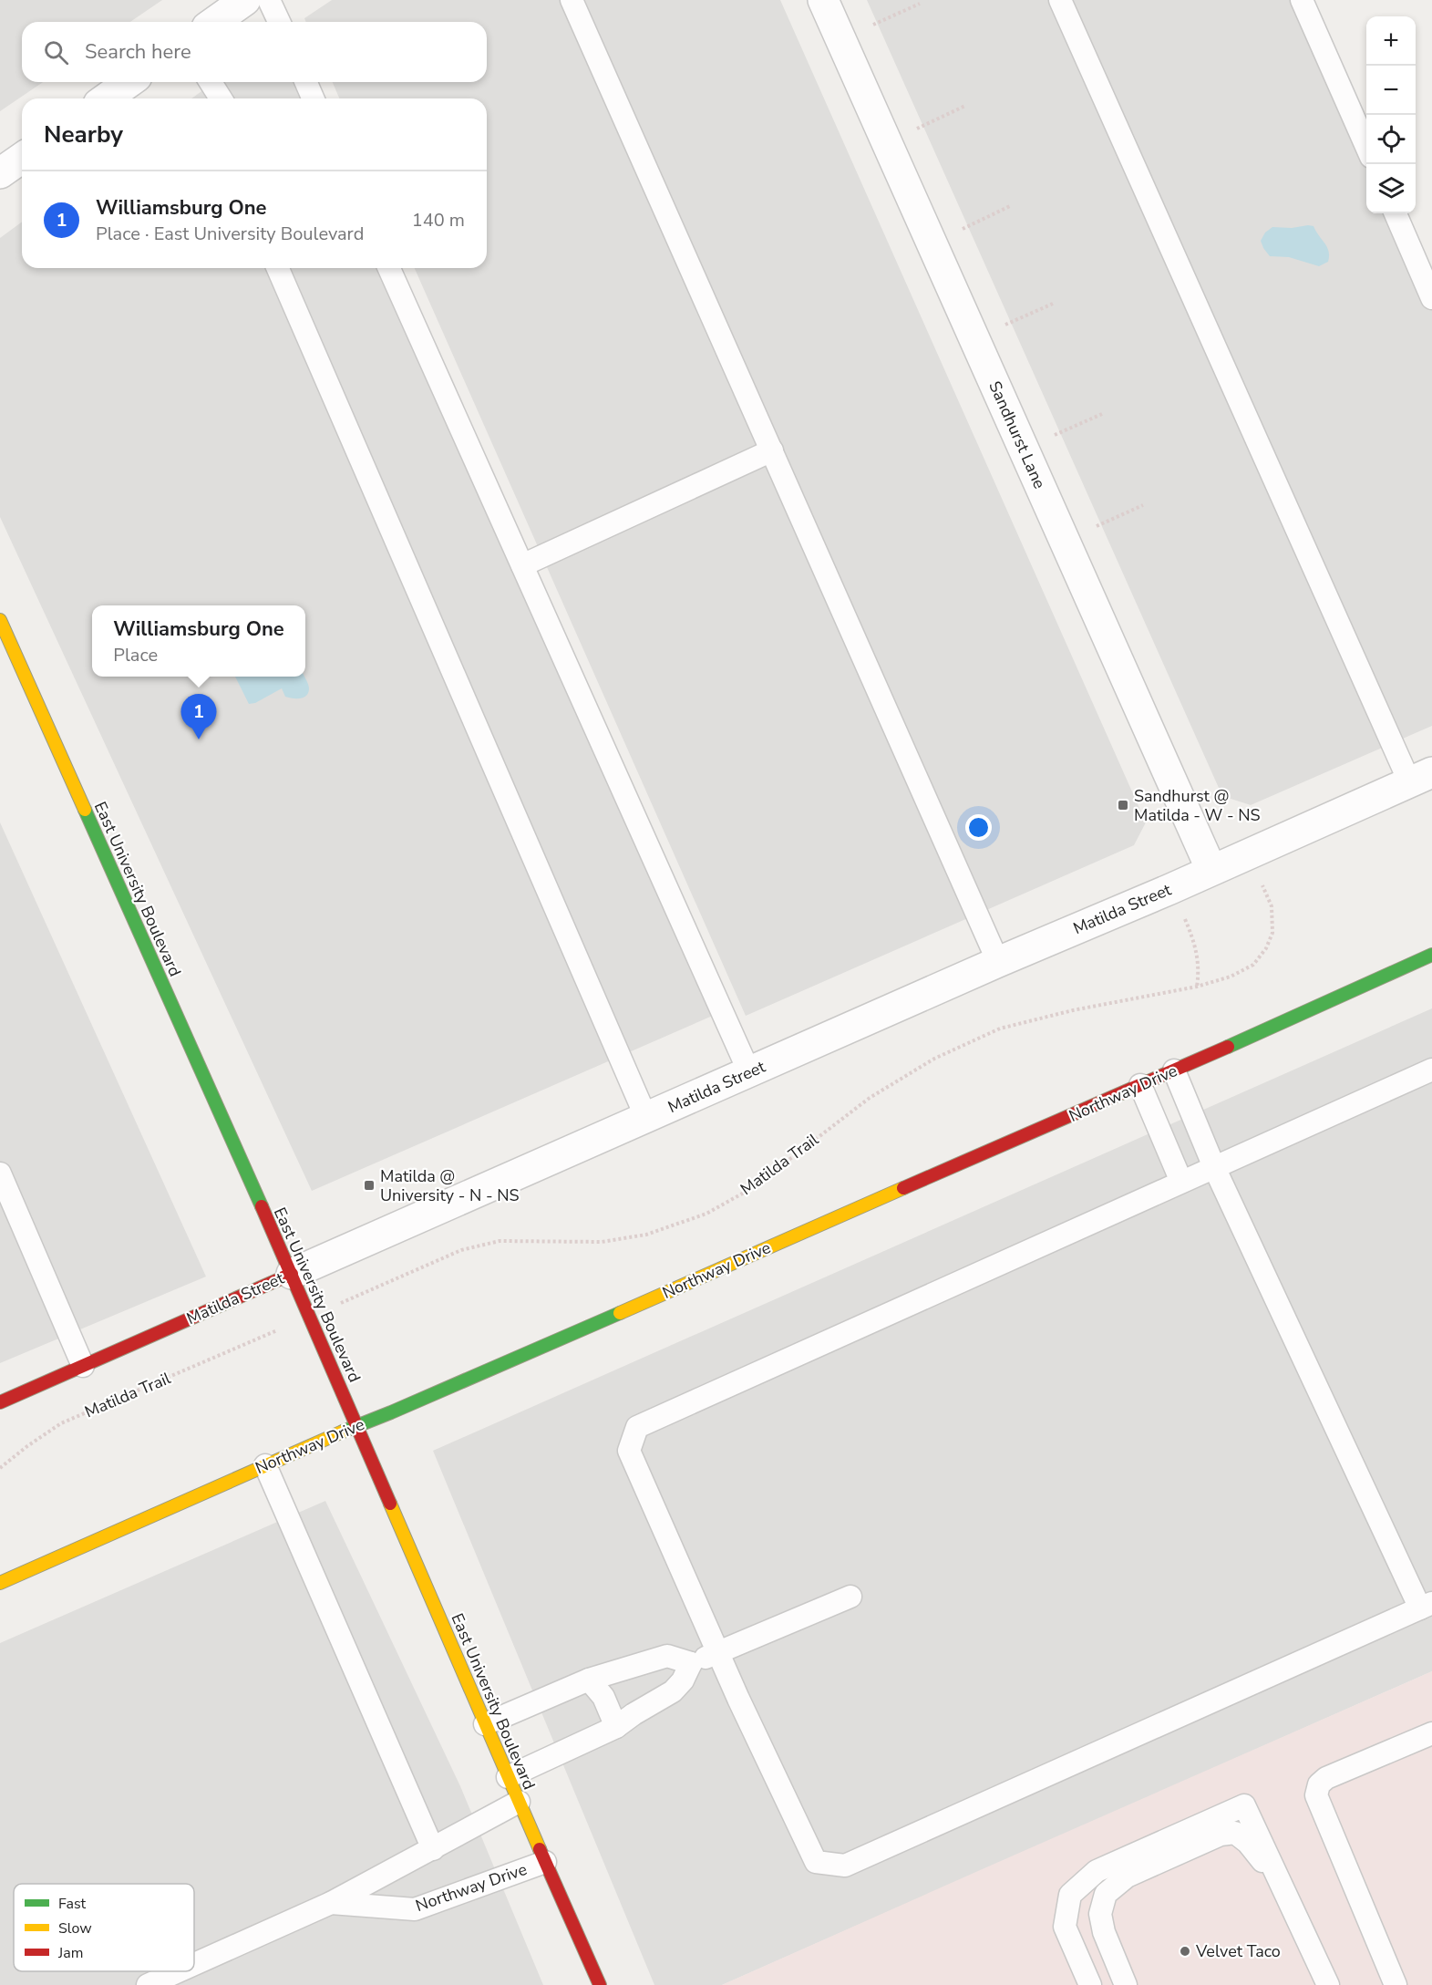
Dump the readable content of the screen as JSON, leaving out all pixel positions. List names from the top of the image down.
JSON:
{
  "streets": {
    "street": [
      "Sandhurst Lane",
      "East University Boulevard",
      "Matilda Street",
      "Northway Drive"
    ],
    "path": ["Matilda Trail"]
  },
  "crossings": [
    ["Sandhurst Lane", "Matilda Street"],
    ["East University Boulevard", "Matilda Street"],
    ["East University Boulevard", "Northway Drive"]
  ],
  "places": {
    "transit": ["Sandhurst @ Matilda - W - NS", "Matilda @ University - N - NS"],
    "other": ["Velvet Taco"]
  },
  "legend": ["Fast", "Slow", "Jam"],
  "page": {
    "map_buttons": ["+", "−"],
    "search": "Search here",
    "heading": "Nearby",
    "list": [
      {
        "mark": "1",
        "name": "Williamsburg One",
        "note": "Place · East University Boulevard",
        "value": "140 m"
      }
    ],
    "popup": ["Williamsburg One", "Place"],
    "pins": "1"
  }
}
